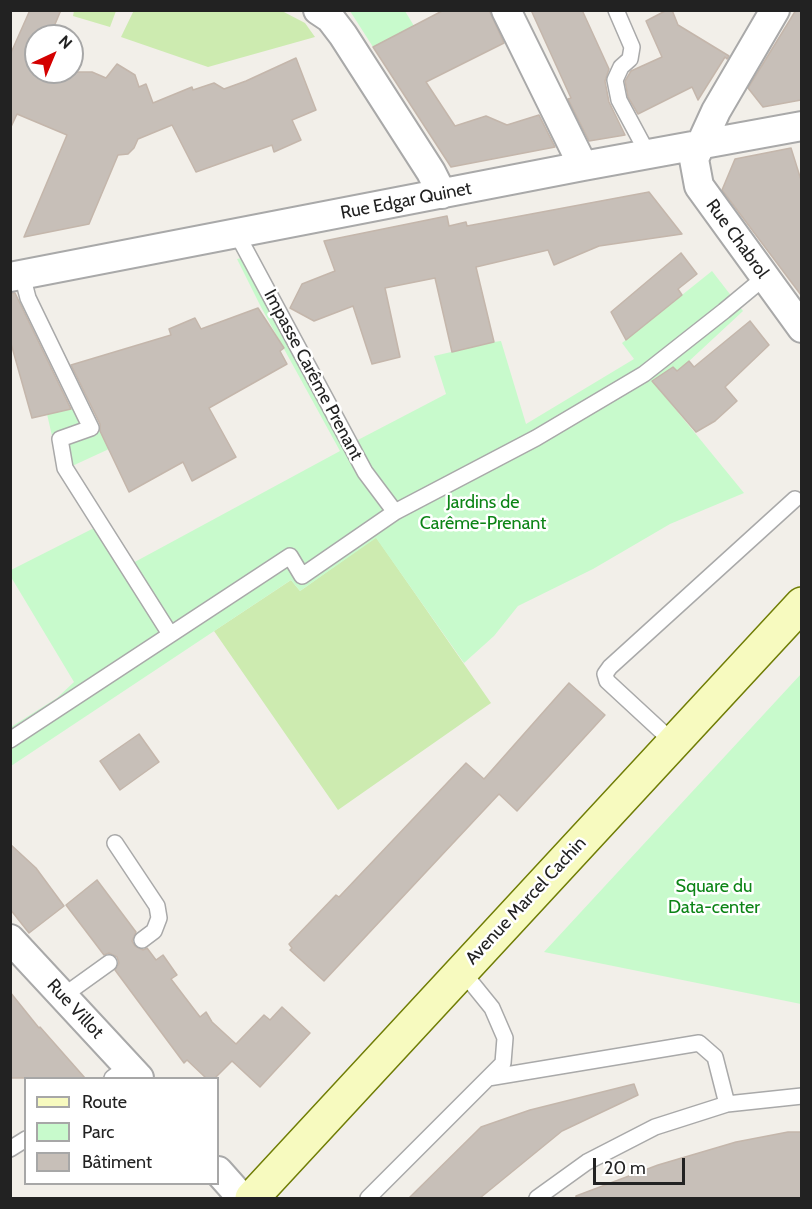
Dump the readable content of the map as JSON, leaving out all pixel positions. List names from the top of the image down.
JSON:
{
  "streets": {
    "street": [
      "Rue Edgar Quinet",
      "Rue Chabrol",
      "Avenue Marcel Cachin",
      "Rue Villot"
    ],
    "lane": ["Impasse Carême Prenant"]
  },
  "crossings": [
    ["Rue Edgar Quinet", "Rue Chabrol"],
    ["Rue Edgar Quinet", "Impasse Carême Prenant"]
  ],
  "parks": ["Jardins de Carême-Prenant", "Square du Data-center"],
  "legend": ["Route", "Parc", "Bâtiment"],
  "scale_bar": "20 m",
  "north": "top right"
}
